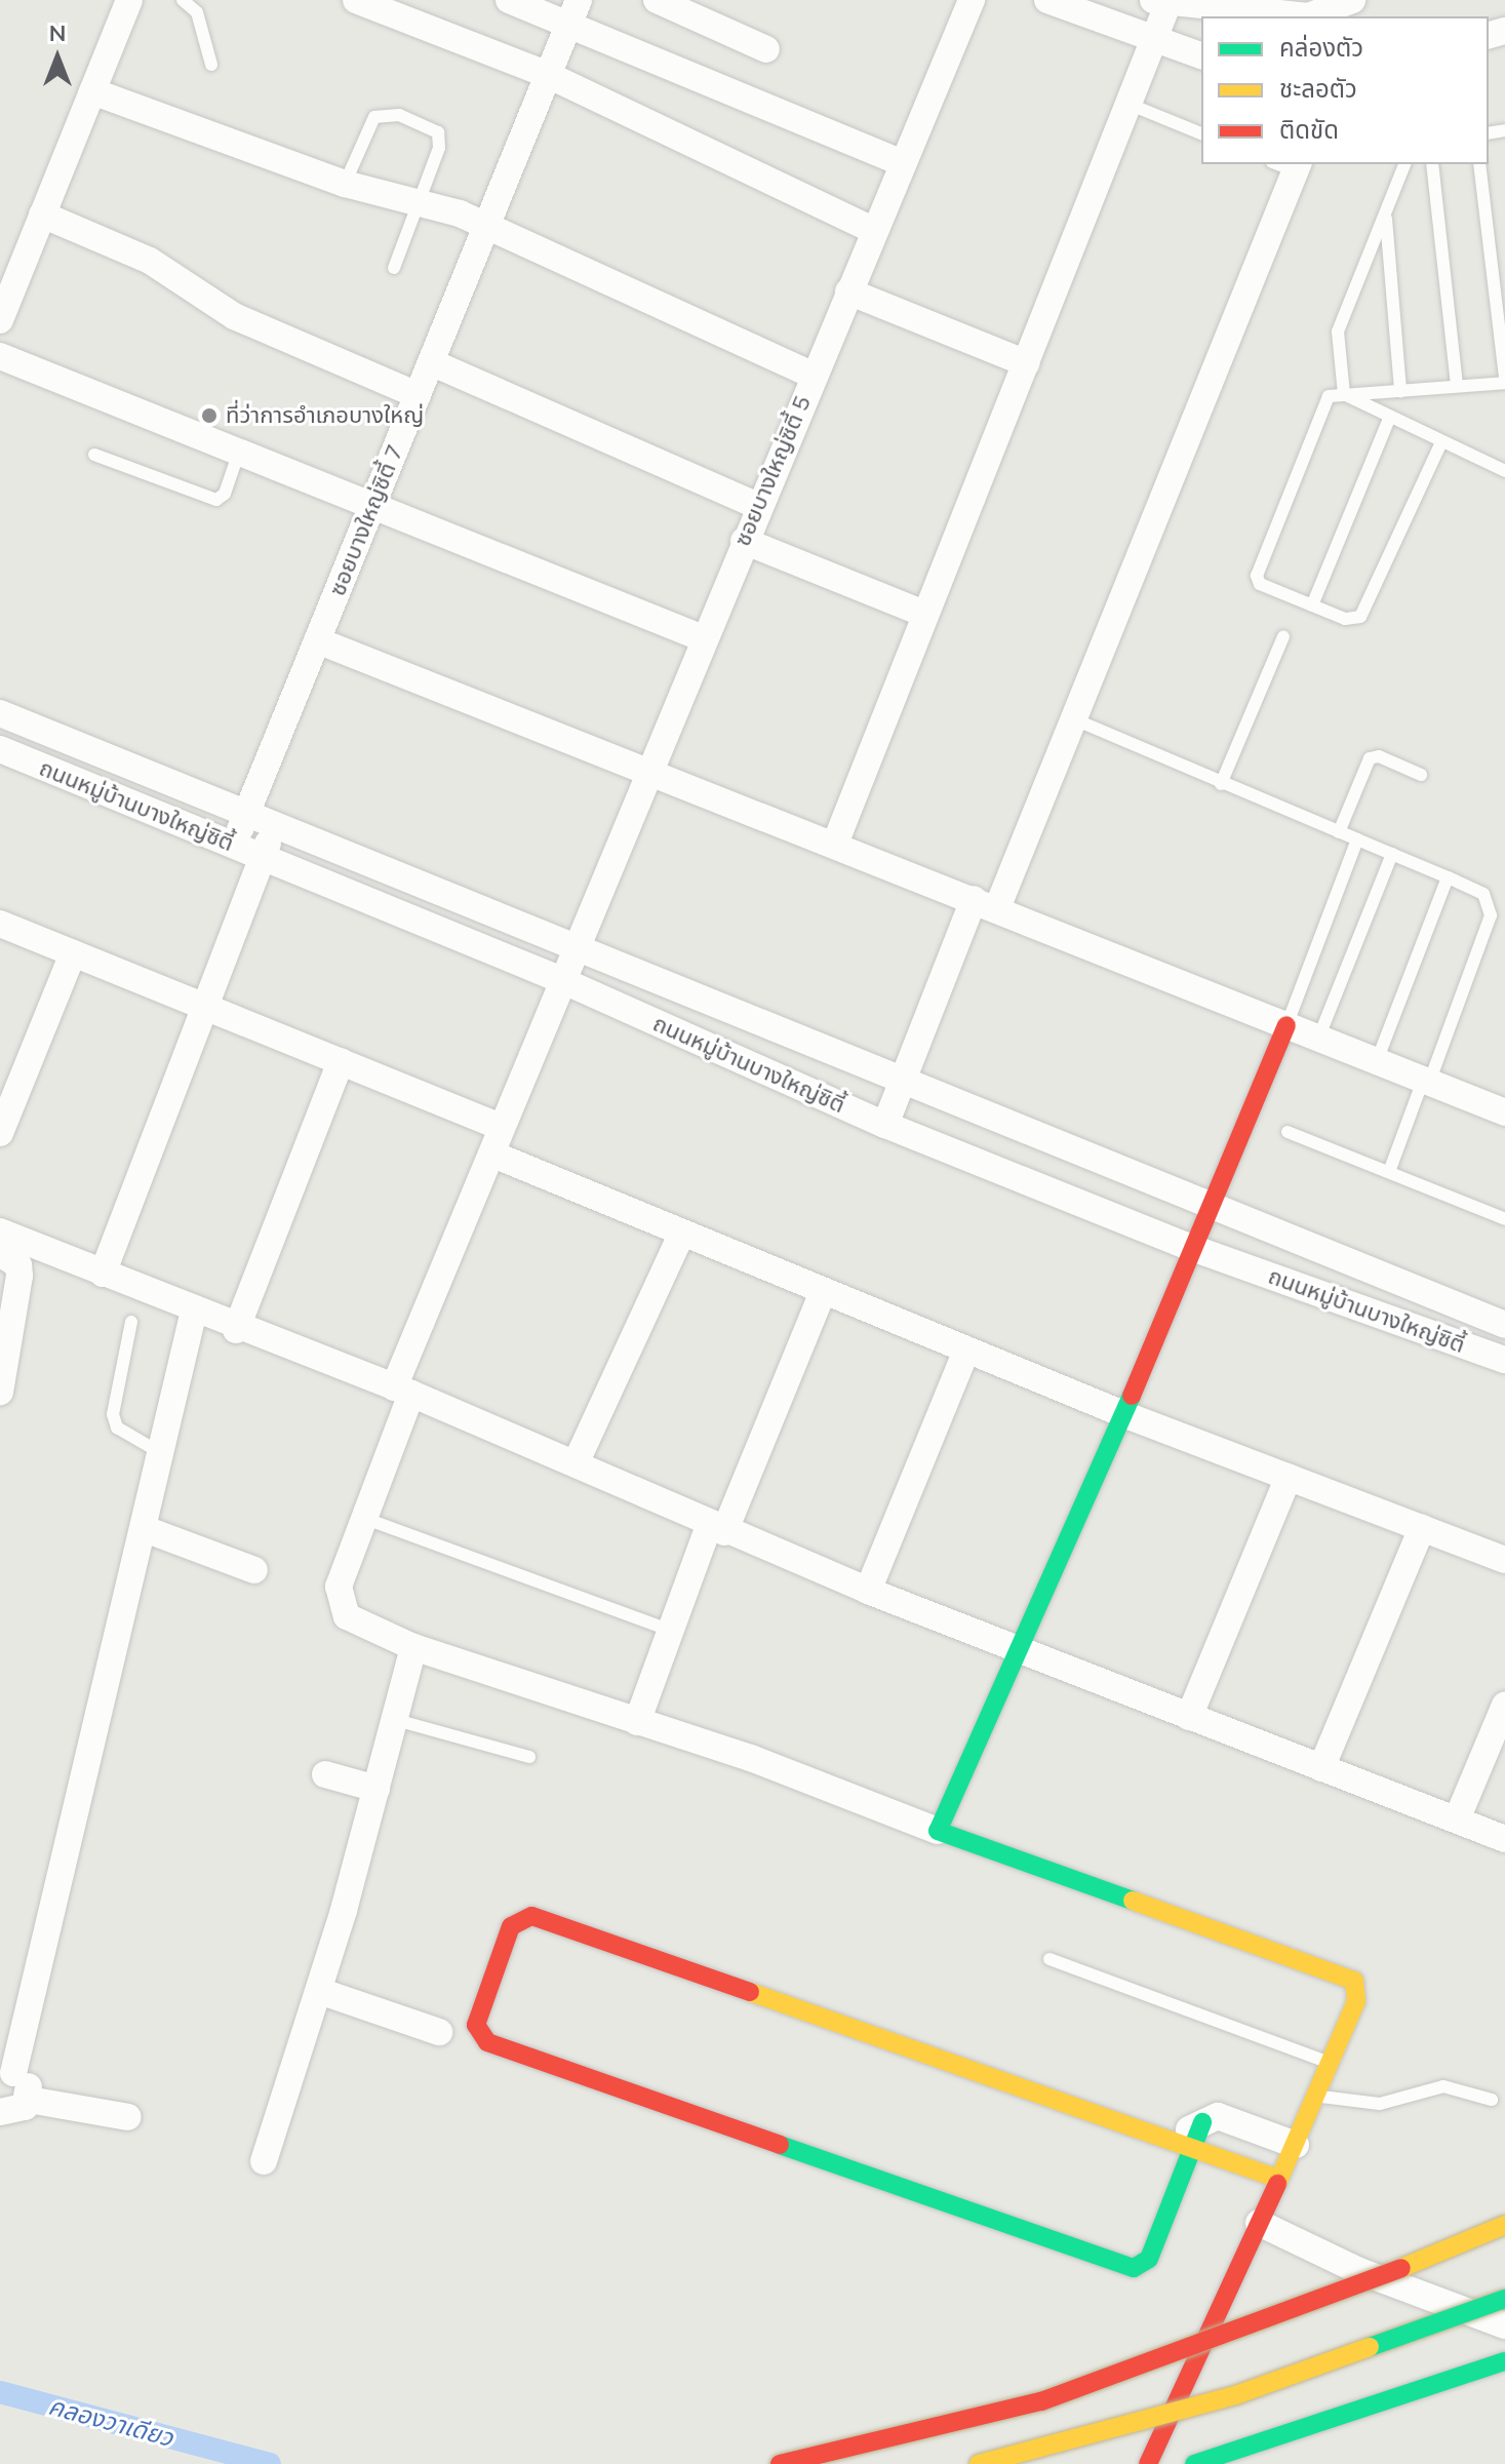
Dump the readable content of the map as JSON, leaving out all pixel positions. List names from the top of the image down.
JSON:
{
  "streets": {
    "street": ["ซอยบางใหญ่ซิตี้ 5", "ซอยบางใหญ่ซิตี้ 7", "ถนนหมู่บ้านบางใหญ่ซิตี้"]
  },
  "crossings": [
    ["ซอยบางใหญ่ซิตี้ 5", "ถนนหมู่บ้านบางใหญ่ซิตี้"],
    ["ซอยบางใหญ่ซิตี้ 7", "ถนนหมู่บ้านบางใหญ่ซิตี้"]
  ],
  "water": ["คลองวาเดียว"],
  "places": ["ที่ว่าการอำเภอบางใหญ่"],
  "legend": ["คล่องตัว", "ชะลอตัว", "ติดขัด"],
  "north": "top"
}
